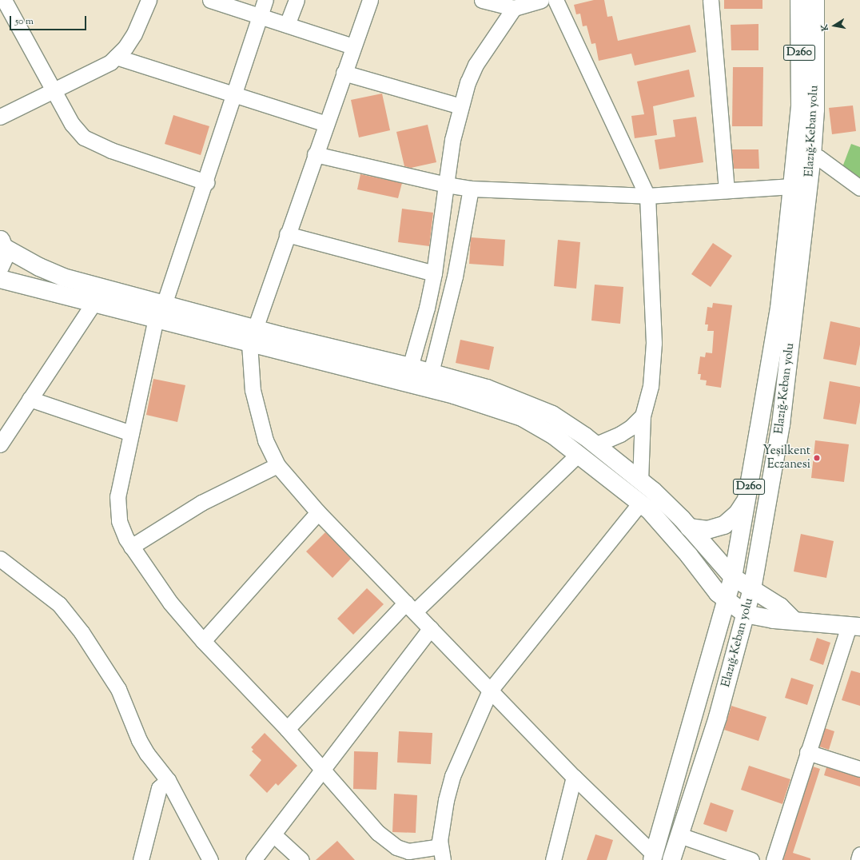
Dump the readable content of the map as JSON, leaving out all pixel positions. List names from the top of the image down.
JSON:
{
  "streets": {
    "main road": ["D260", "Elazığ-Keban yolu"]
  },
  "places": ["Yeşilkent Eczanesi"],
  "scale_bar": "50 m",
  "north": "left"
}
